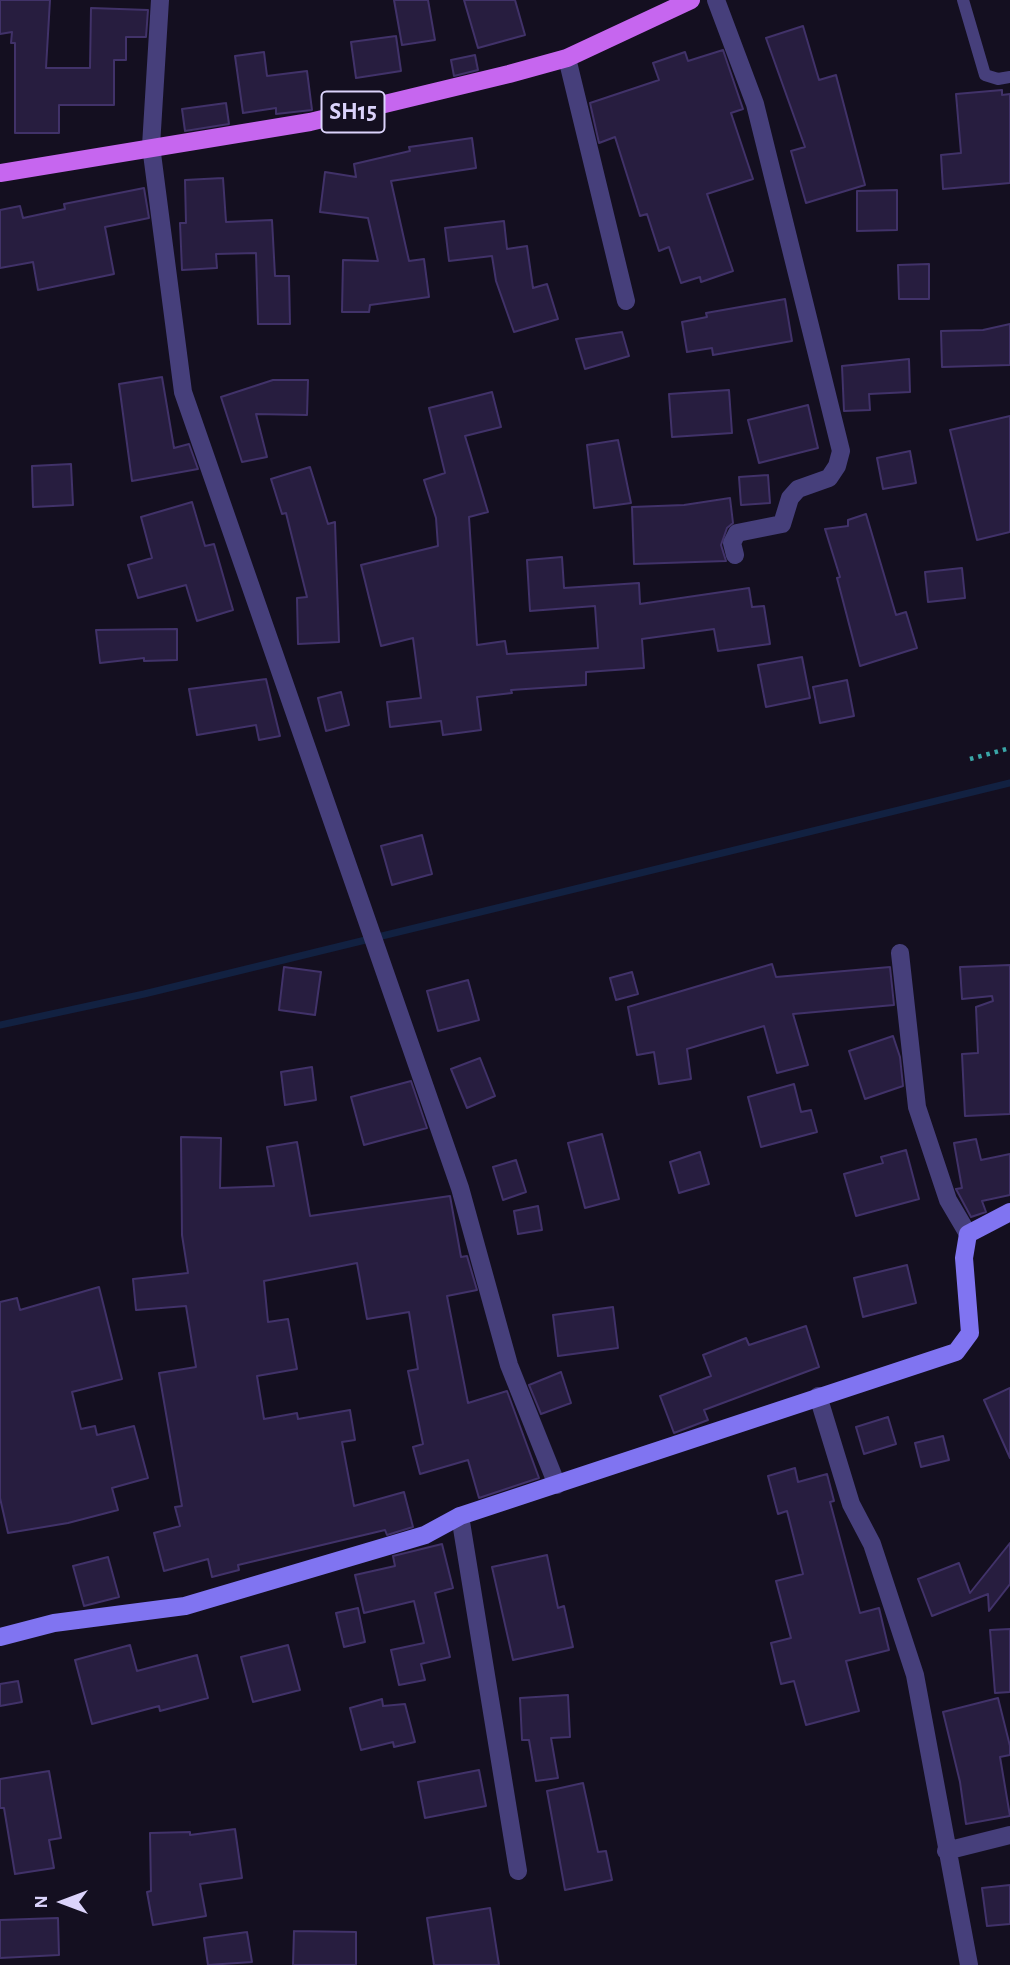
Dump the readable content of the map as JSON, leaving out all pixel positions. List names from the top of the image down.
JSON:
{
  "streets": {
    "main road": ["SH15"]
  },
  "north": "left"
}
